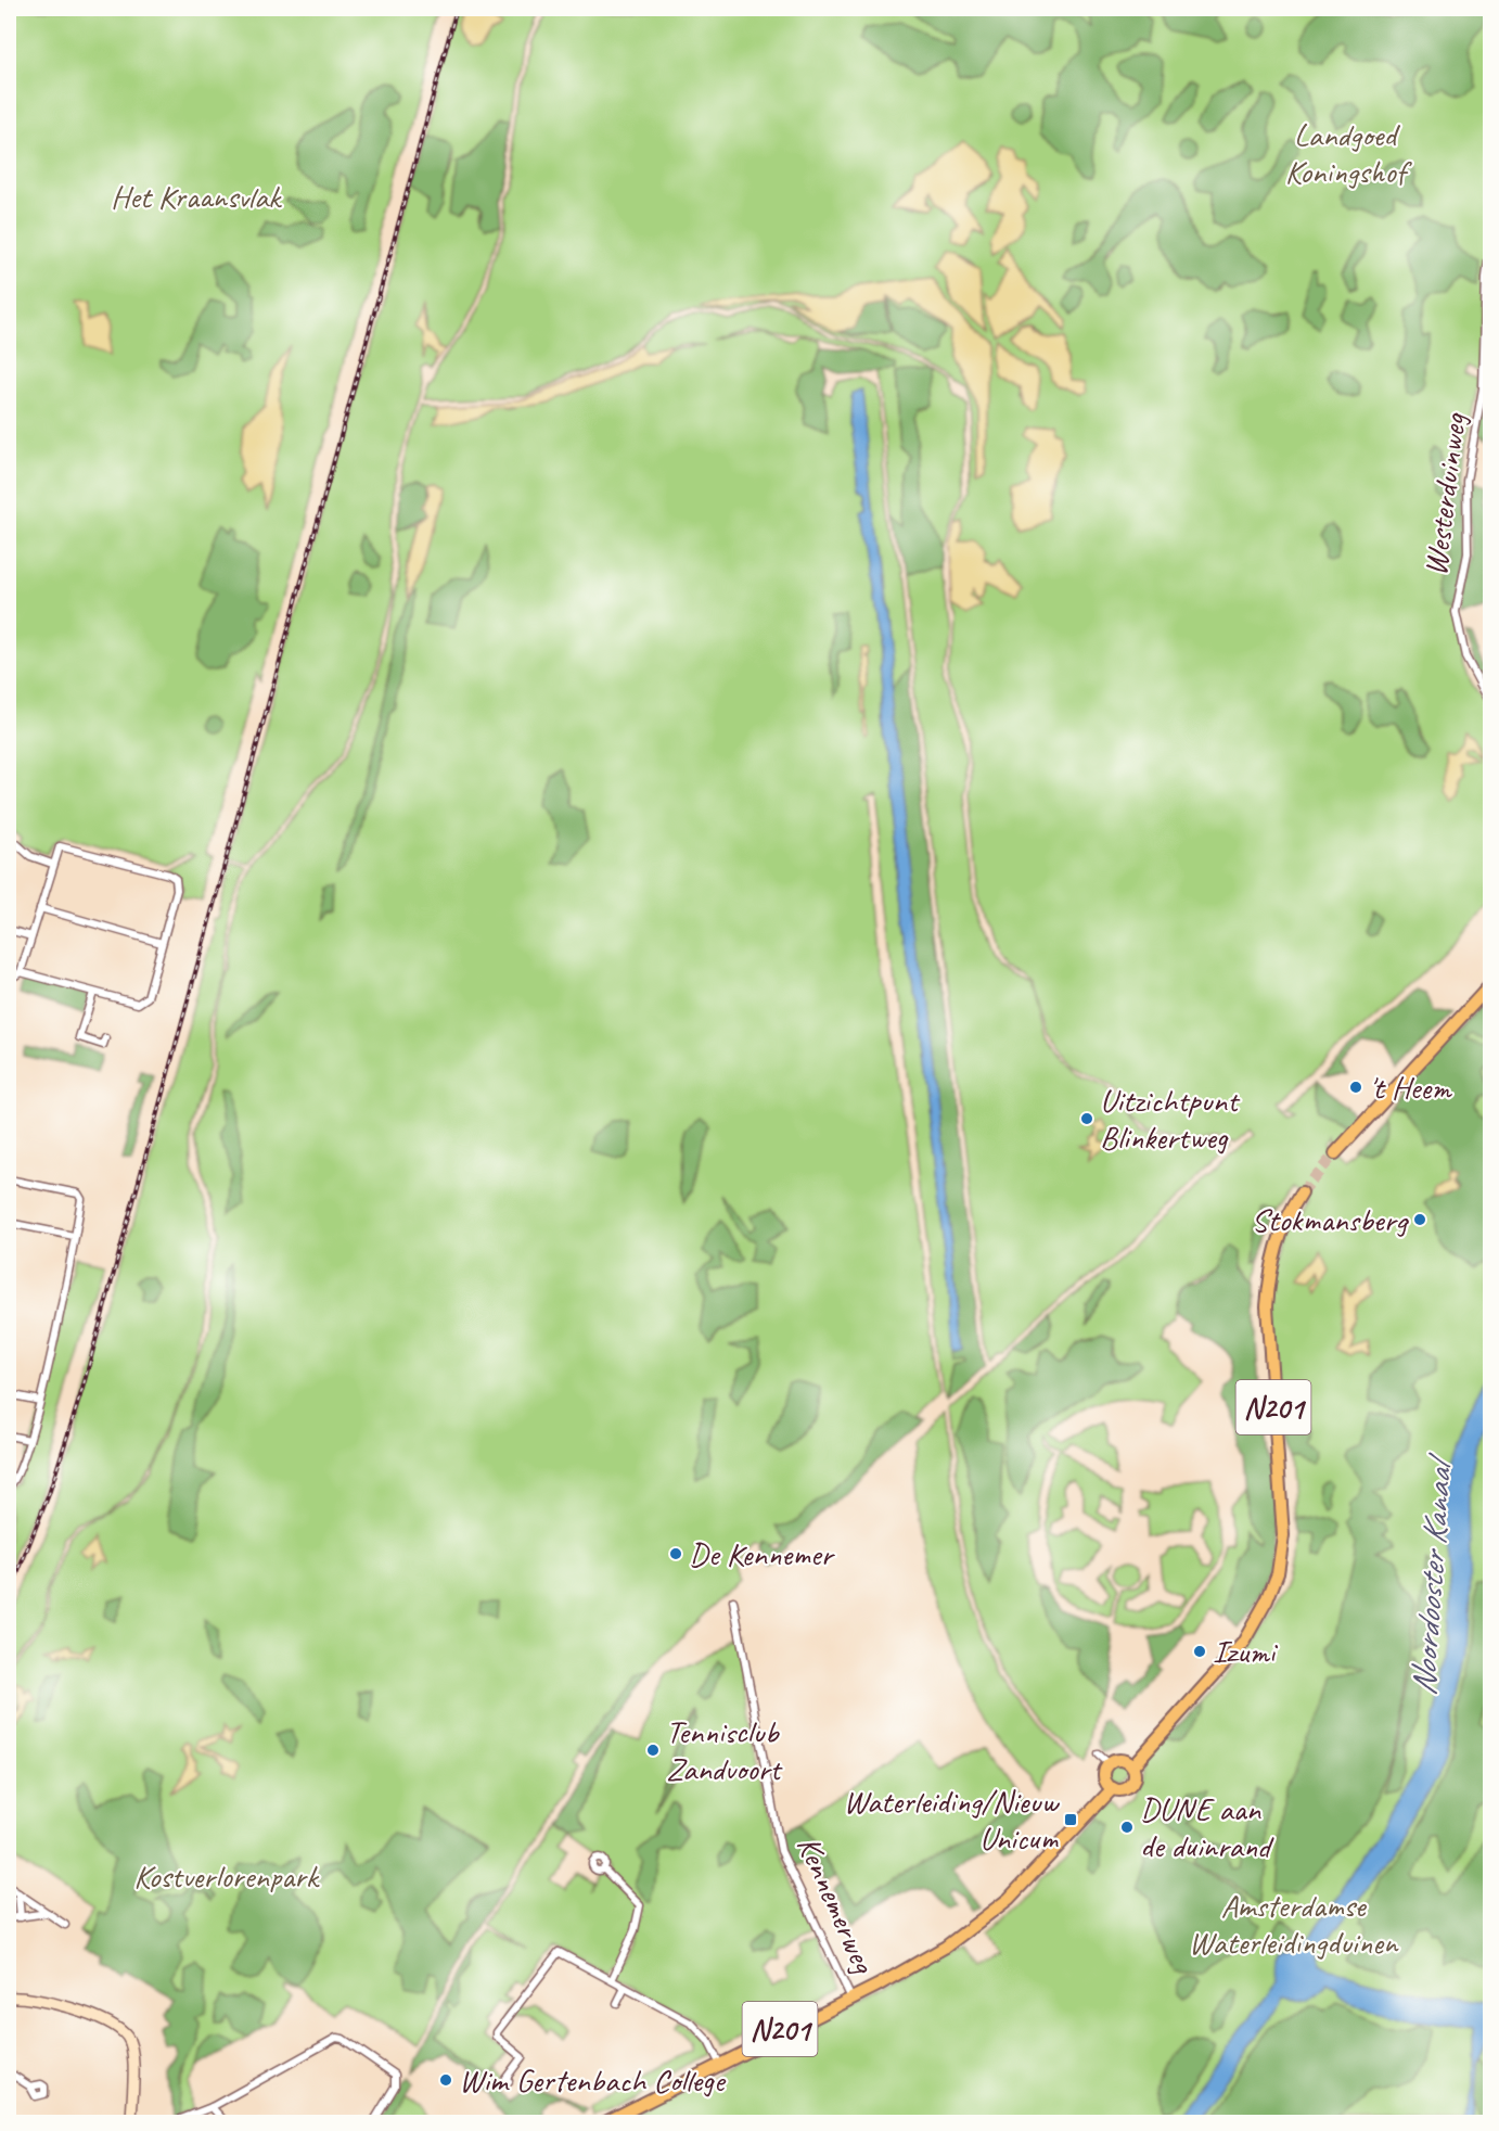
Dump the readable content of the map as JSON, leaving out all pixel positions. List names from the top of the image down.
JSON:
{
  "streets": {
    "main road": ["N201"],
    "street": ["Westerduinweg", "Kennemerweg"]
  },
  "crossings": [
    ["N201", "Kennemerweg"]
  ],
  "water": ["Noordooster Kanaal"],
  "parks": [
    "Landgoed Koningshof",
    "Het Kraansvlak",
    "Kostverlorenpark",
    "Amsterdamse Waterleidingduinen"
  ],
  "places": {
    "other": [
      "'t Heem",
      "Uitzichtpunt Blinkertweg",
      "Stokmansberg",
      "De Kennemer",
      "Izumi",
      "Tennisclub Zandvoort",
      "DUNE aan de duinrand",
      "Wim Gertenbach College"
    ],
    "transit": ["Waterleiding/Nieuw Unicum"]
  }
}
